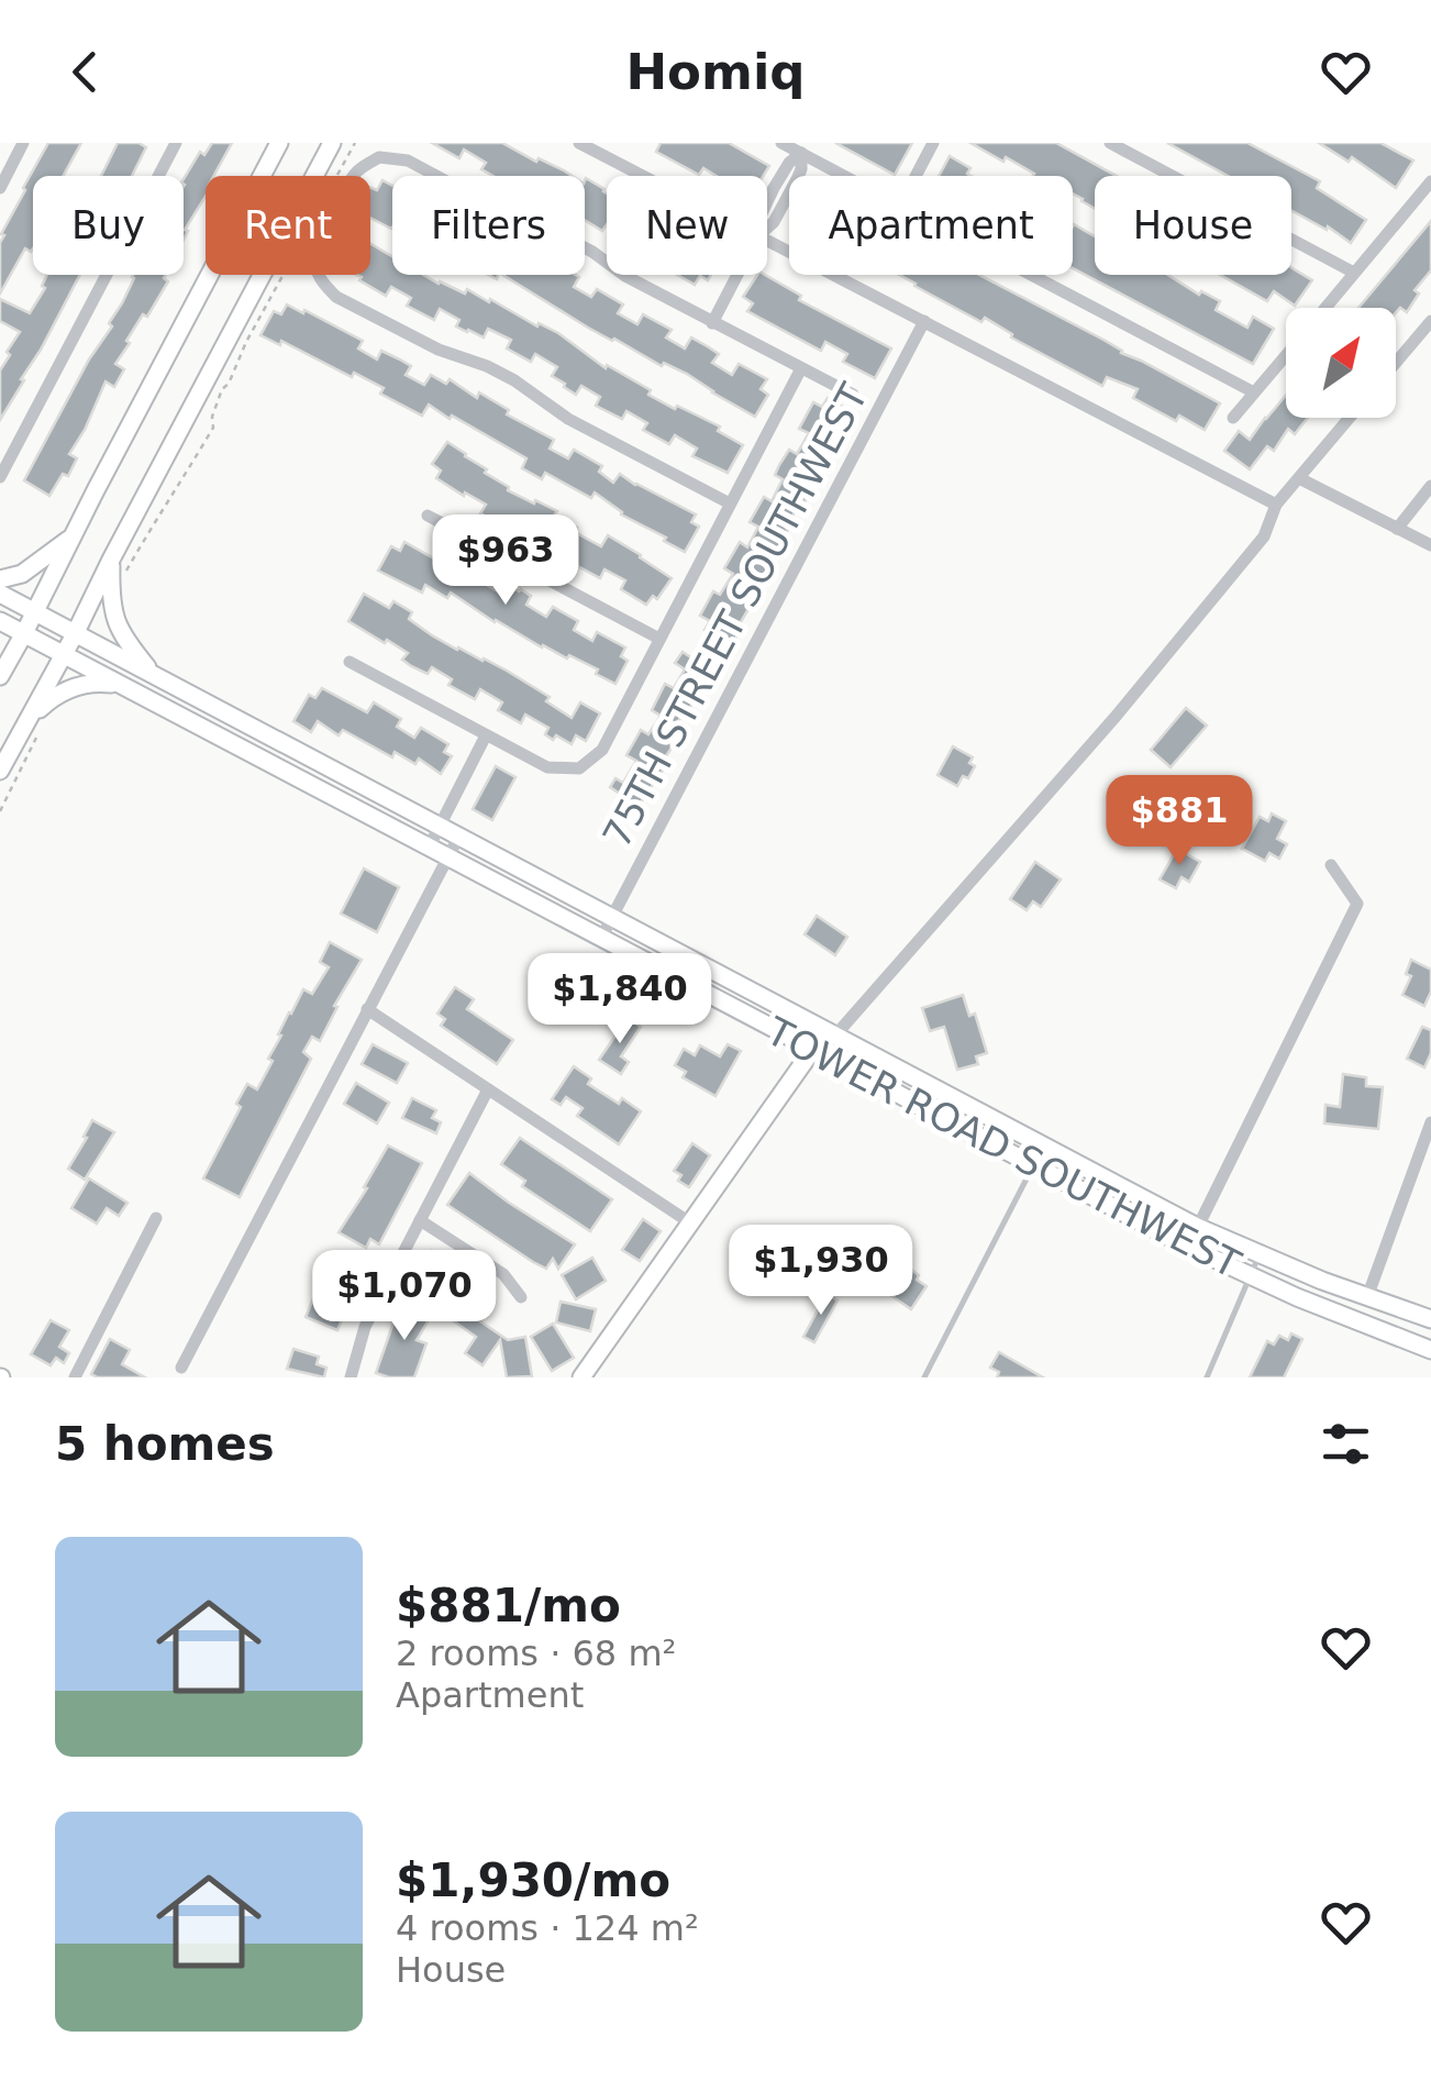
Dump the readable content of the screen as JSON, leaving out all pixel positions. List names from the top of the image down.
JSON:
{
  "streets": {
    "street": ["75TH STREET SOUTHWEST", "TOWER ROAD SOUTHWEST"]
  },
  "crossings": [
    ["75TH STREET SOUTHWEST", "TOWER ROAD SOUTHWEST"]
  ],
  "north": "top right",
  "page": {
    "header": "Homiq",
    "chip": [
      "Buy",
      "Rent",
      "Filters",
      "New",
      "Apartment",
      "House"
    ],
    "price": [
      "$963",
      "$881",
      "$1,840",
      "$1,930",
      "$1,070"
    ],
    "heading": "5 homes",
    "list": [
      {
        "name": "$881/mo",
        "note": "2 rooms · 68 m² · Apartment"
      },
      {
        "name": "$1,930/mo",
        "note": "4 rooms · 124 m² · House"
      }
    ]
  }
}
